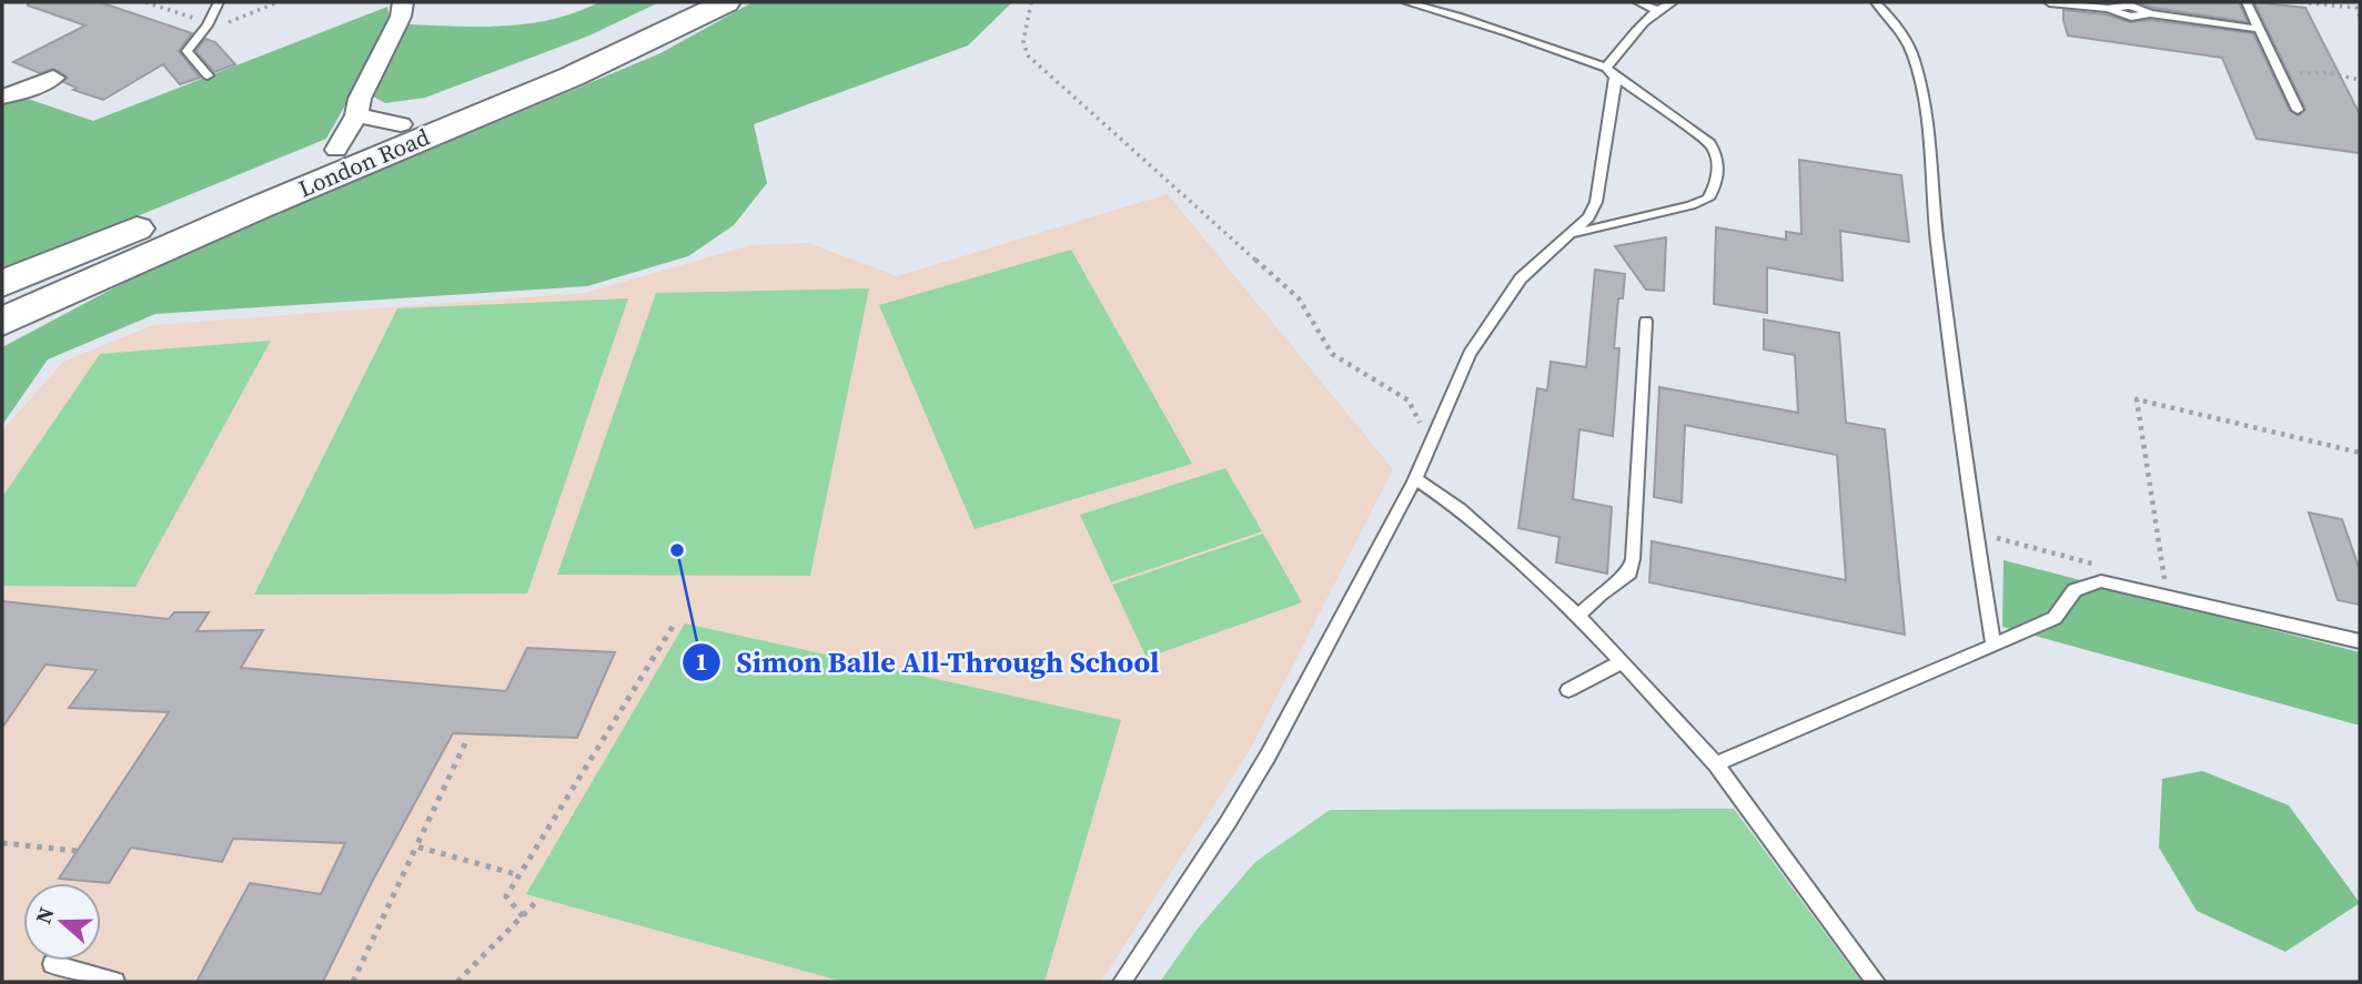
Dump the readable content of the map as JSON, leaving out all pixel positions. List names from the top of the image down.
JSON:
{
  "streets": {
    "highway": ["London Road"]
  },
  "places": ["Simon Balle All-Through School"],
  "north": "left"
}
